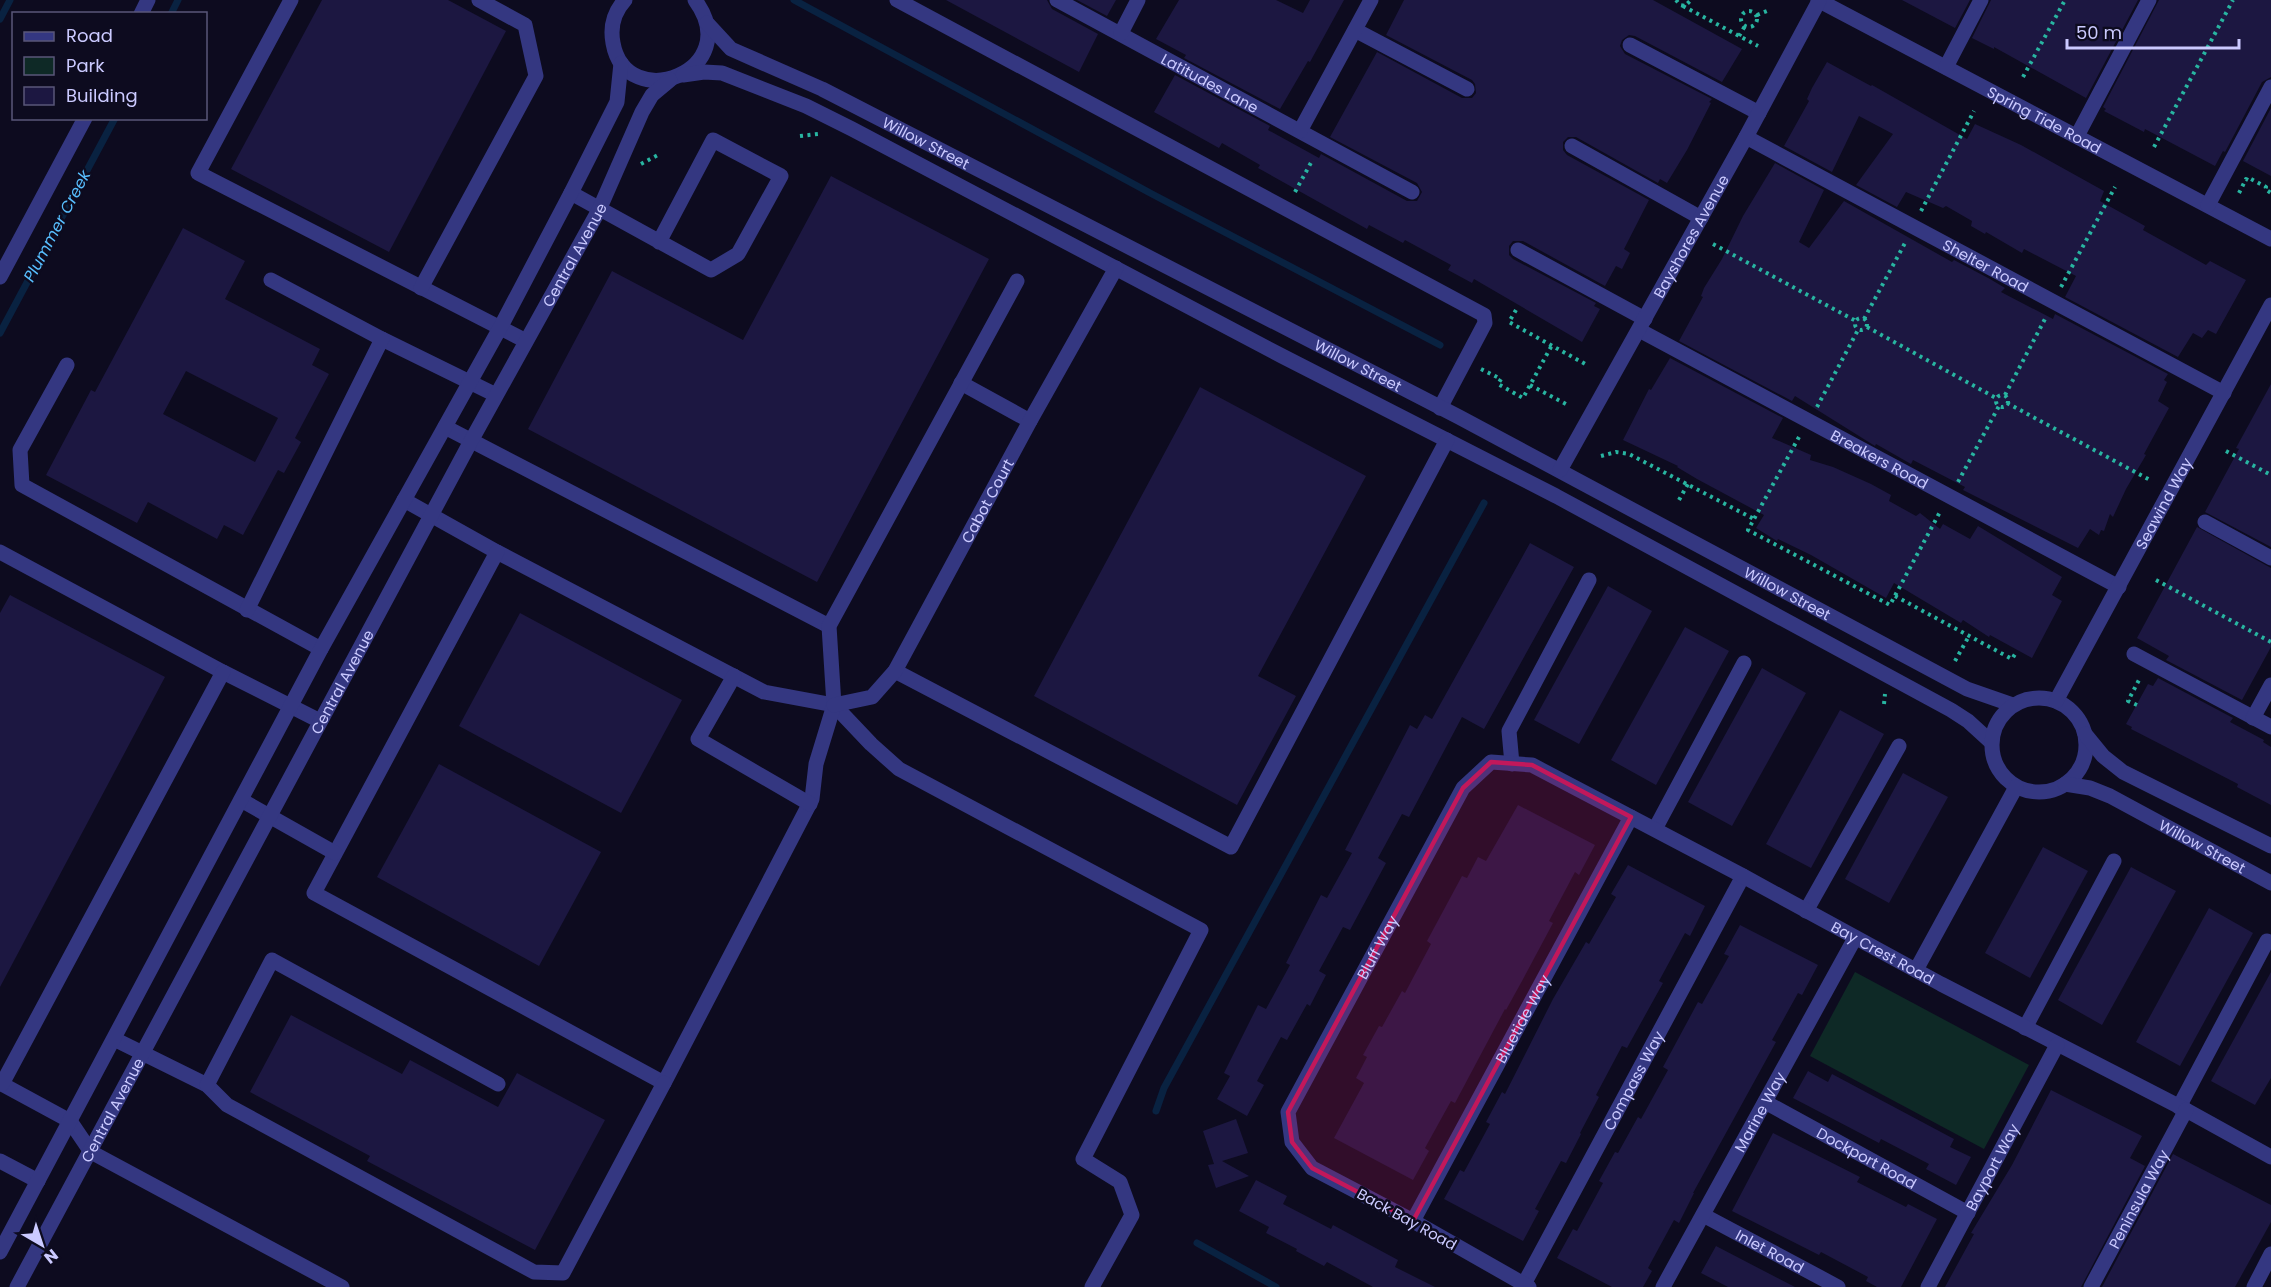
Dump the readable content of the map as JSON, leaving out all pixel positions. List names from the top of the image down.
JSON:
{
  "streets": {
    "street": [
      "Latitudes Lane",
      "Spring Tide Road",
      "Willow Street",
      "Bayshores Avenue",
      "Central Avenue",
      "Shelter Road",
      "Breakers Road",
      "Cabot Court",
      "Seawind Way",
      "Bluff Way",
      "Bay Crest Road",
      "Bluetide Way",
      "Compass Way",
      "Marine Way",
      "Dockport Road",
      "Bayport Way",
      "Peninsula Way",
      "Back Bay Road",
      "Inlet Road"
    ]
  },
  "crossings": [
    ["Spring Tide Road", "Bayshores Avenue"],
    ["Willow Street", "Bayshores Avenue"],
    ["Willow Street", "Central Avenue"],
    ["Willow Street", "Cabot Court"],
    ["Willow Street", "Seawind Way"],
    ["Bayshores Avenue", "Shelter Road"],
    ["Bayshores Avenue", "Breakers Road"],
    ["Shelter Road", "Seawind Way"],
    ["Breakers Road", "Seawind Way"],
    ["Bluff Way", "Bay Crest Road"],
    ["Bluff Way", "Back Bay Road"],
    ["Bay Crest Road", "Bluetide Way"],
    ["Bay Crest Road", "Compass Way"],
    ["Bay Crest Road", "Marine Way"],
    ["Bay Crest Road", "Bayport Way"],
    ["Bay Crest Road", "Peninsula Way"],
    ["Bluetide Way", "Back Bay Road"],
    ["Compass Way", "Back Bay Road"],
    ["Marine Way", "Dockport Road"],
    ["Marine Way", "Inlet Road"],
    ["Dockport Road", "Bayport Way"]
  ],
  "water": ["Plummer Creek"],
  "legend": ["Road", "Park", "Building"],
  "scale_bar": "50 m",
  "north": "bottom right"
}
